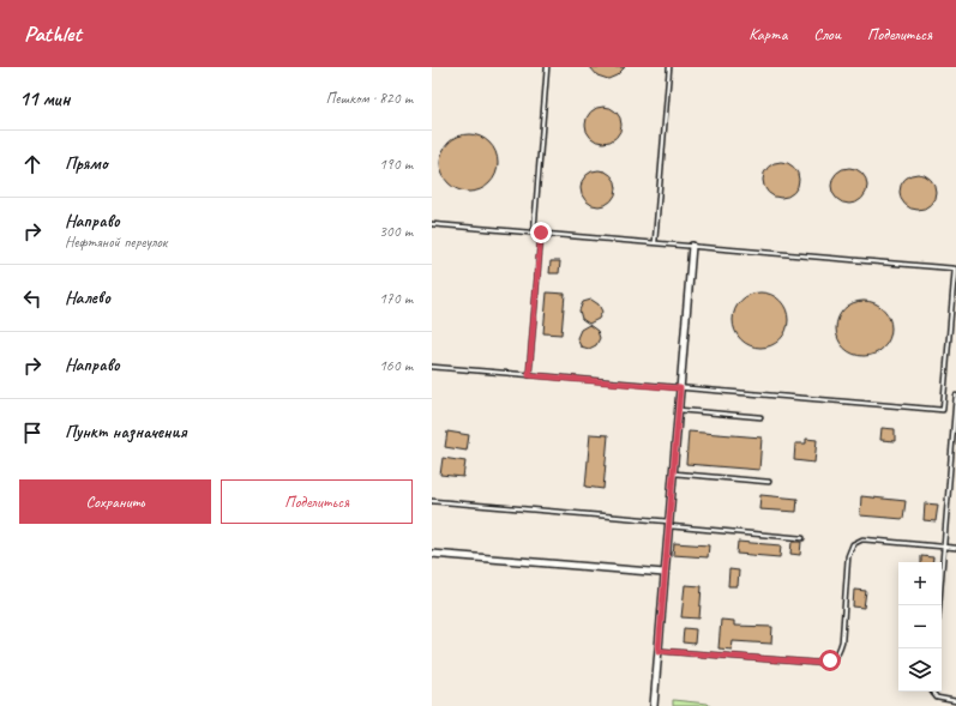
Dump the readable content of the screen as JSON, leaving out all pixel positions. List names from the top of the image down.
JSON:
{
  "page": {
    "header": "Pathlet",
    "nav": ["Карта", "Слои", "Поделиться"],
    "heading": ["11 мин", "Пешком · 820 m"],
    "list": [
      ["Прямо", "190 m"],
      ["Направо", "Нефтяной переулок", "300 m"],
      ["Налево", "170 m"],
      ["Направо", "160 m"],
      "Пункт назначения"
    ],
    "buttons": ["Сохранить", "Поделиться"],
    "map_buttons": ["+", "−"]
  }
}
